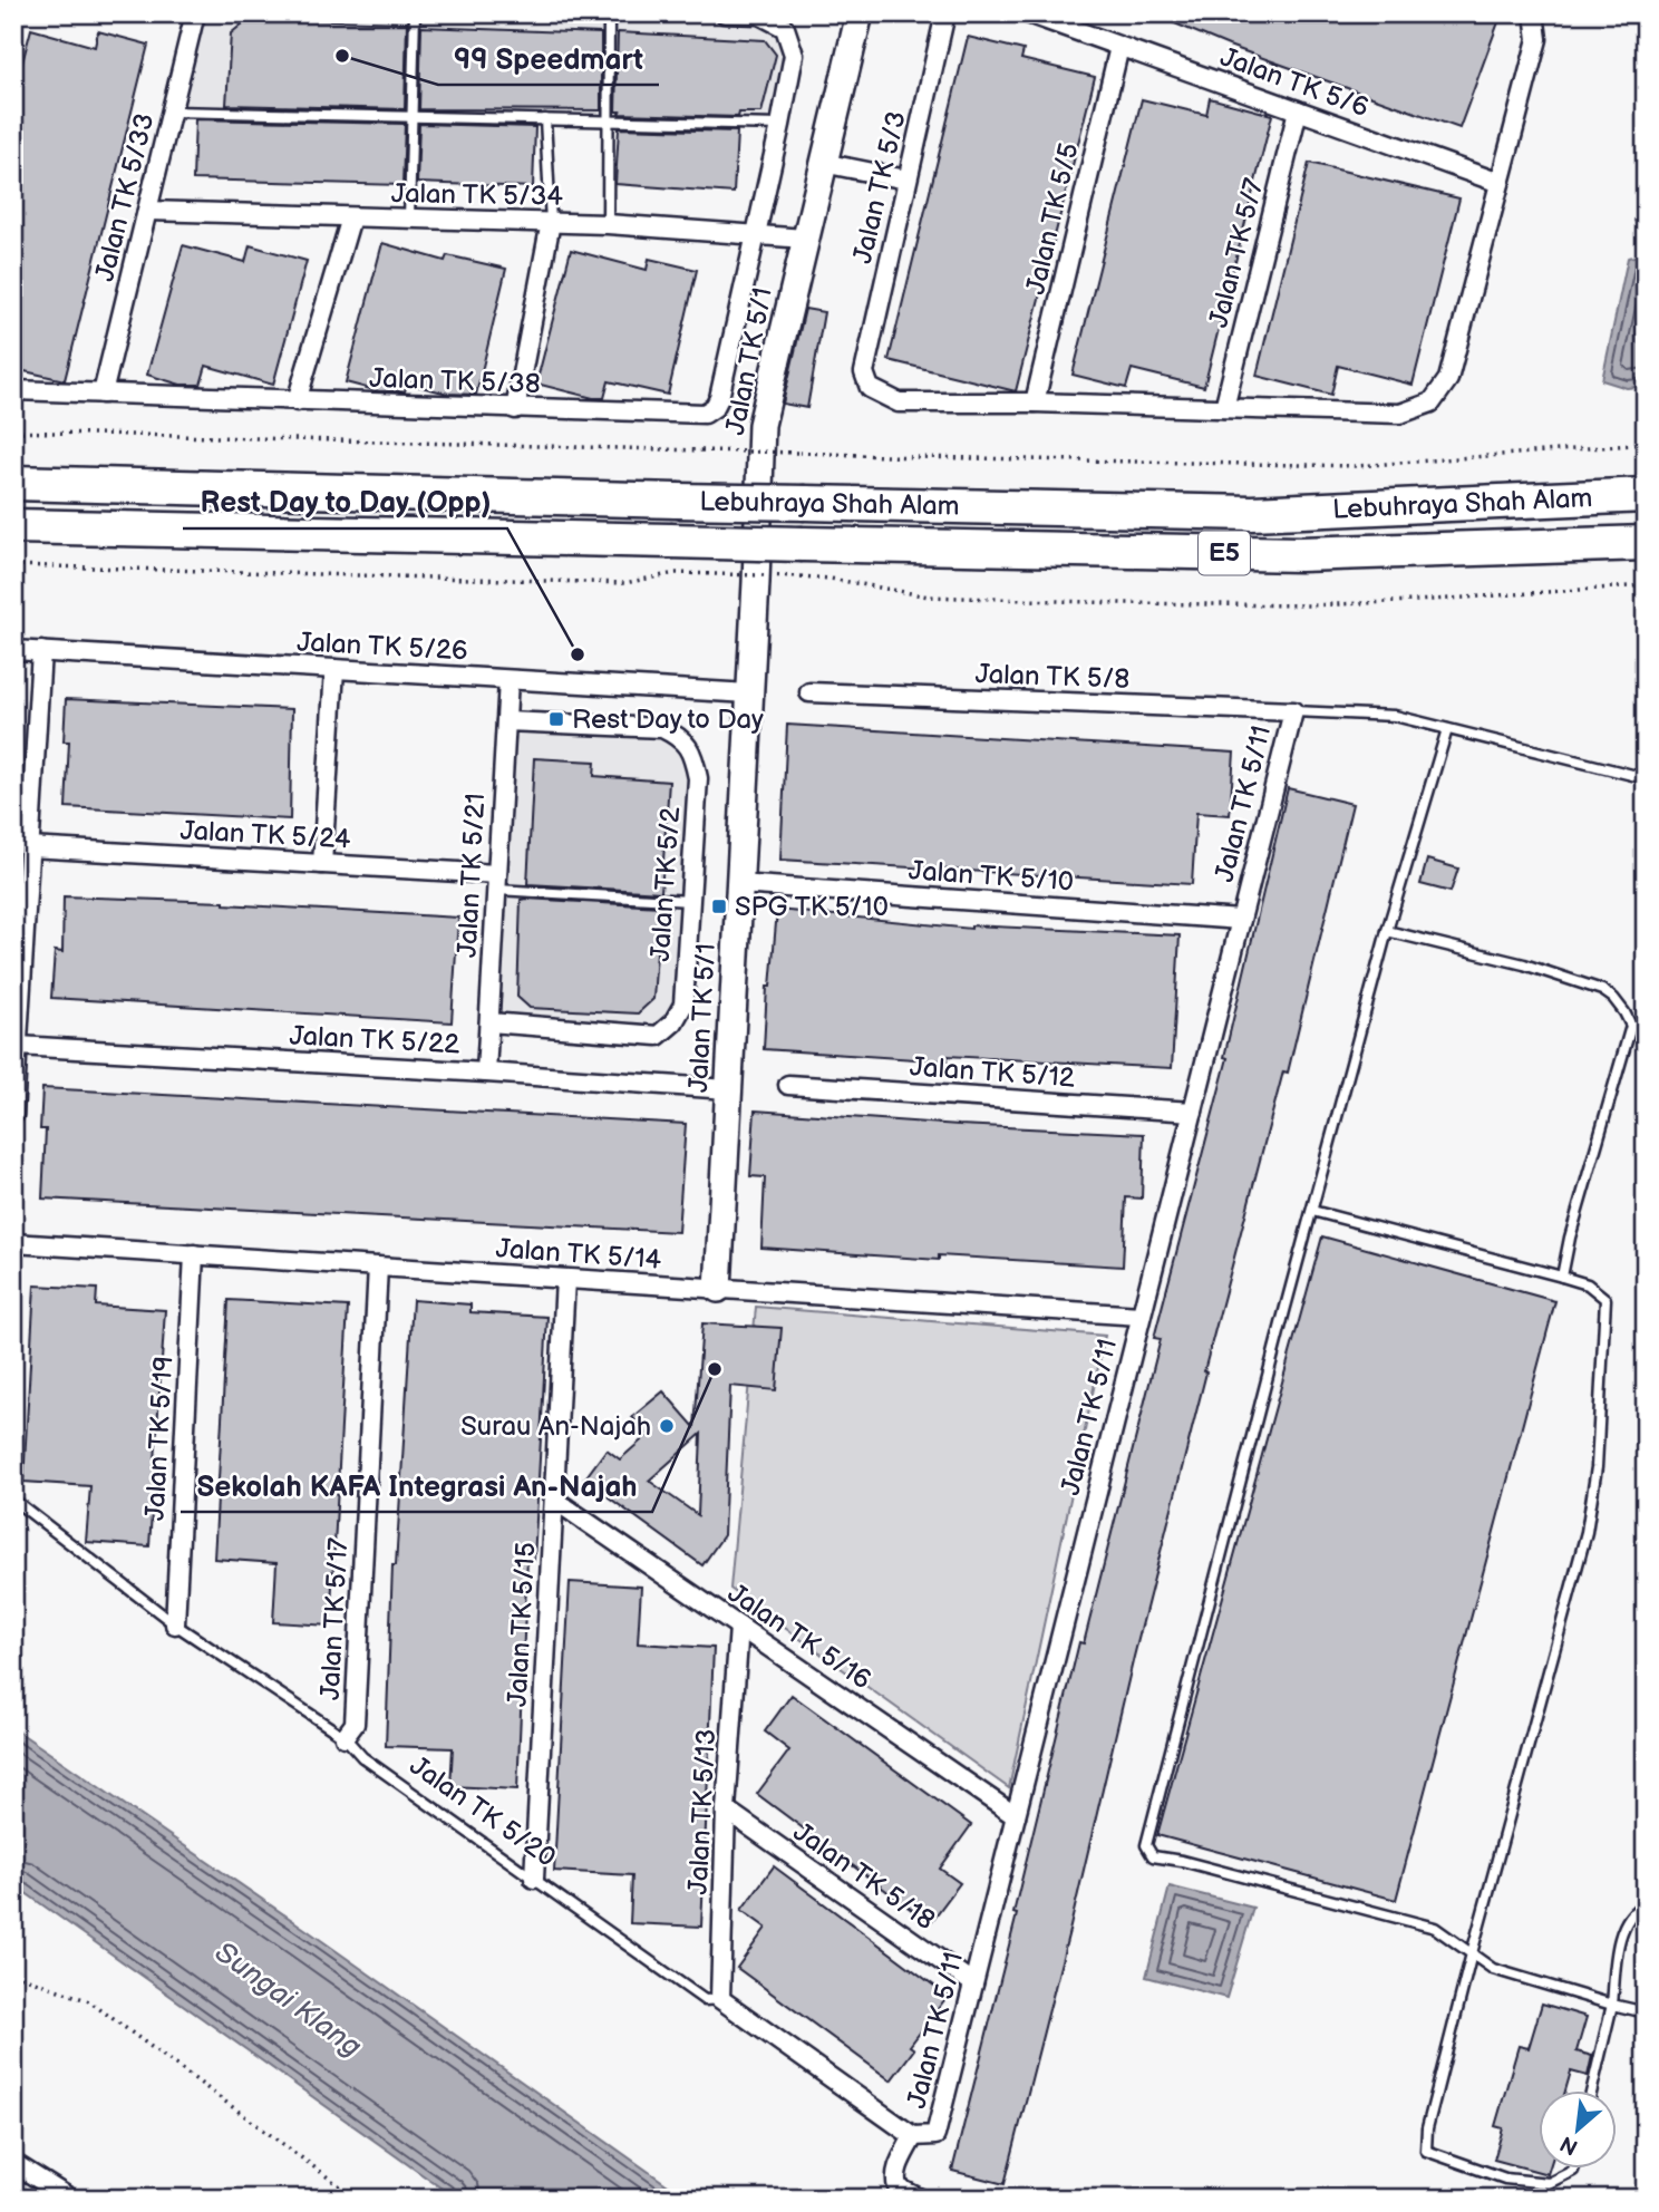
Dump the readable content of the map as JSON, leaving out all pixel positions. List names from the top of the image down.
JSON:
{
  "streets": {
    "highway": ["Lebuhraya Shah Alam", "E5"],
    "street": [
      "Jalan TK 5/6",
      "Jalan TK 5/3",
      "Jalan TK 5/34",
      "Jalan TK 5/33",
      "Jalan TK 5/5",
      "Jalan TK 5/7",
      "Jalan TK 5/1",
      "Jalan TK 5/38",
      "Jalan TK 5/26",
      "Jalan TK 5/8",
      "Jalan TK 5/11",
      "Jalan TK 5/24",
      "Jalan TK 5/21",
      "Jalan TK 5/10",
      "Jalan TK 5/2",
      "Jalan TK 5/22",
      "Jalan TK 5/12",
      "Jalan TK 5/14",
      "Jalan TK 5/19",
      "Jalan TK 5/17",
      "Jalan TK 5/15",
      "Jalan TK 5/16",
      "Jalan TK 5/20",
      "Jalan TK 5/13",
      "Jalan TK 5/18"
    ]
  },
  "crossings": [
    ["Jalan TK 5/6", "Jalan TK 5/5"],
    ["Jalan TK 5/6", "Jalan TK 5/7"],
    ["Jalan TK 5/3", "Jalan TK 5/5"],
    ["Jalan TK 5/34", "Jalan TK 5/33"],
    ["Jalan TK 5/34", "Jalan TK 5/1"],
    ["Jalan TK 5/34", "Jalan TK 5/38"],
    ["Jalan TK 5/33", "Jalan TK 5/38"],
    ["Jalan TK 5/1", "Jalan TK 5/26"],
    ["Jalan TK 5/1", "Jalan TK 5/10"],
    ["Jalan TK 5/1", "Jalan TK 5/22"],
    ["Jalan TK 5/1", "Jalan TK 5/14"],
    ["Jalan TK 5/26", "Jalan TK 5/21"],
    ["Jalan TK 5/8", "Jalan TK 5/11"],
    ["Jalan TK 5/11", "Jalan TK 5/10"],
    ["Jalan TK 5/11", "Jalan TK 5/12"],
    ["Jalan TK 5/11", "Jalan TK 5/14"],
    ["Jalan TK 5/11", "Jalan TK 5/16"],
    ["Jalan TK 5/11", "Jalan TK 5/20"],
    ["Jalan TK 5/11", "Jalan TK 5/18"],
    ["Jalan TK 5/24", "Jalan TK 5/21"],
    ["Jalan TK 5/21", "Jalan TK 5/2"],
    ["Jalan TK 5/21", "Jalan TK 5/22"],
    ["Jalan TK 5/14", "Jalan TK 5/19"],
    ["Jalan TK 5/14", "Jalan TK 5/17"],
    ["Jalan TK 5/14", "Jalan TK 5/15"],
    ["Jalan TK 5/19", "Jalan TK 5/20"],
    ["Jalan TK 5/17", "Jalan TK 5/20"],
    ["Jalan TK 5/15", "Jalan TK 5/16"],
    ["Jalan TK 5/15", "Jalan TK 5/20"],
    ["Jalan TK 5/16", "Jalan TK 5/13"],
    ["Jalan TK 5/20", "Jalan TK 5/13"],
    ["Jalan TK 5/13", "Jalan TK 5/18"]
  ],
  "water": ["Sungai Klang"],
  "places": {
    "other": [
      "99 Speedmart",
      "Rest Day to Day (Opp)",
      "Sekolah KAFA Integrasi An-Najah",
      "Surau An-Najah"
    ],
    "transit": ["Rest Day to Day", "SPG TK 5/10"]
  },
  "north": "bottom left"
}
